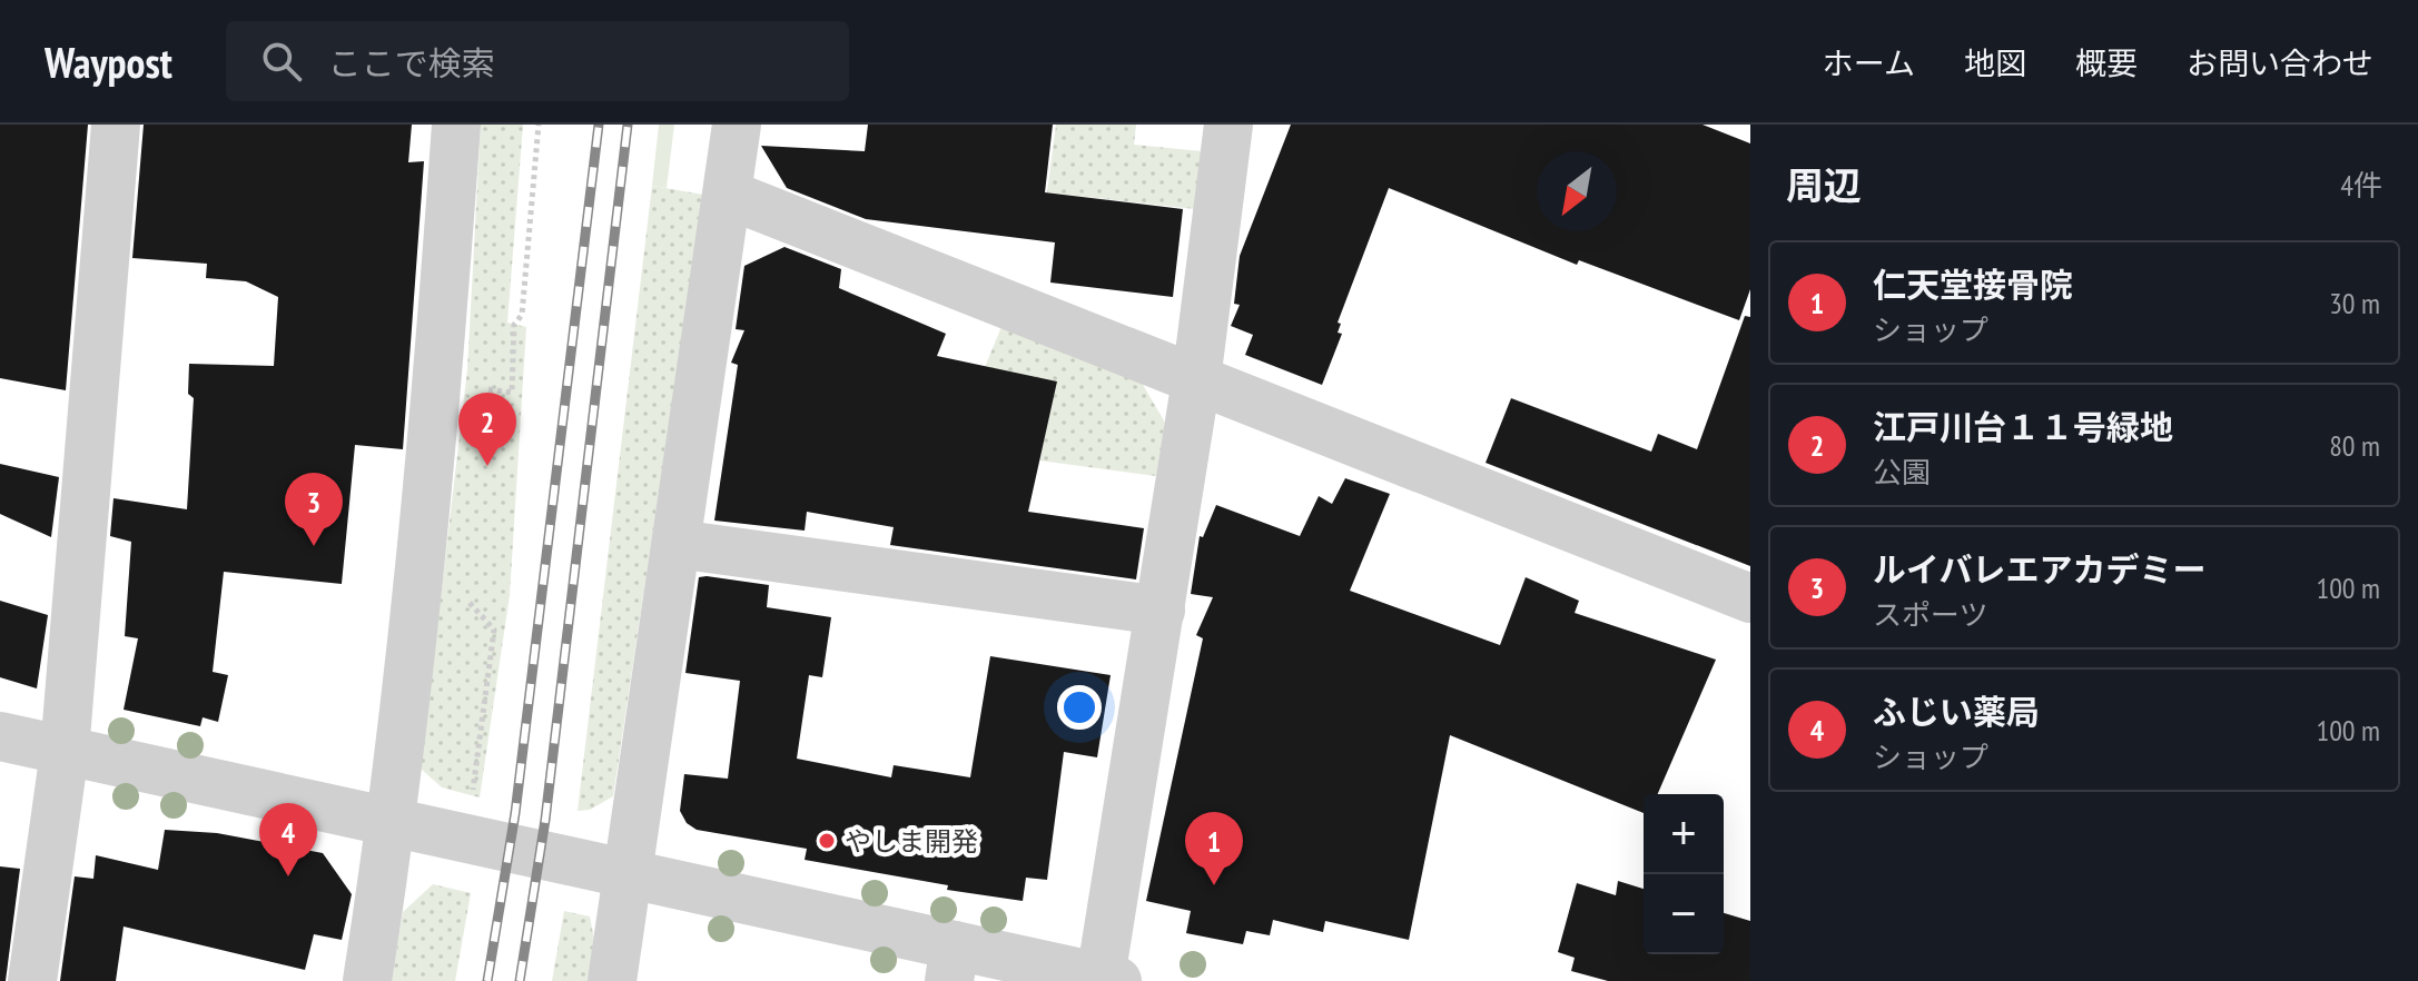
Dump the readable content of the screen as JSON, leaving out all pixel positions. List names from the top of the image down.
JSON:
{
  "places": ["やしま開発"],
  "north": "bottom left",
  "page": {
    "header": "Waypost",
    "search": "ここで検索",
    "nav": [
      "ホーム",
      "地図",
      "概要",
      "お問い合わせ"
    ],
    "heading": ["周辺", "4件"],
    "list": [
      {
        "mark": "1",
        "name": "仁天堂接骨院",
        "note": "ショップ",
        "value": "30 m"
      },
      {
        "mark": "2",
        "name": "江戸川台１１号緑地",
        "note": "公園",
        "value": "80 m"
      },
      {
        "mark": "3",
        "name": "ルイバレエアカデミー",
        "note": "スポーツ",
        "value": "100 m"
      },
      {
        "mark": "4",
        "name": "ふじい薬局",
        "note": "ショップ",
        "value": "100 m"
      }
    ],
    "pins": [
      "2",
      "3",
      "4",
      "1"
    ],
    "map_buttons": ["+", "−"]
  }
}
